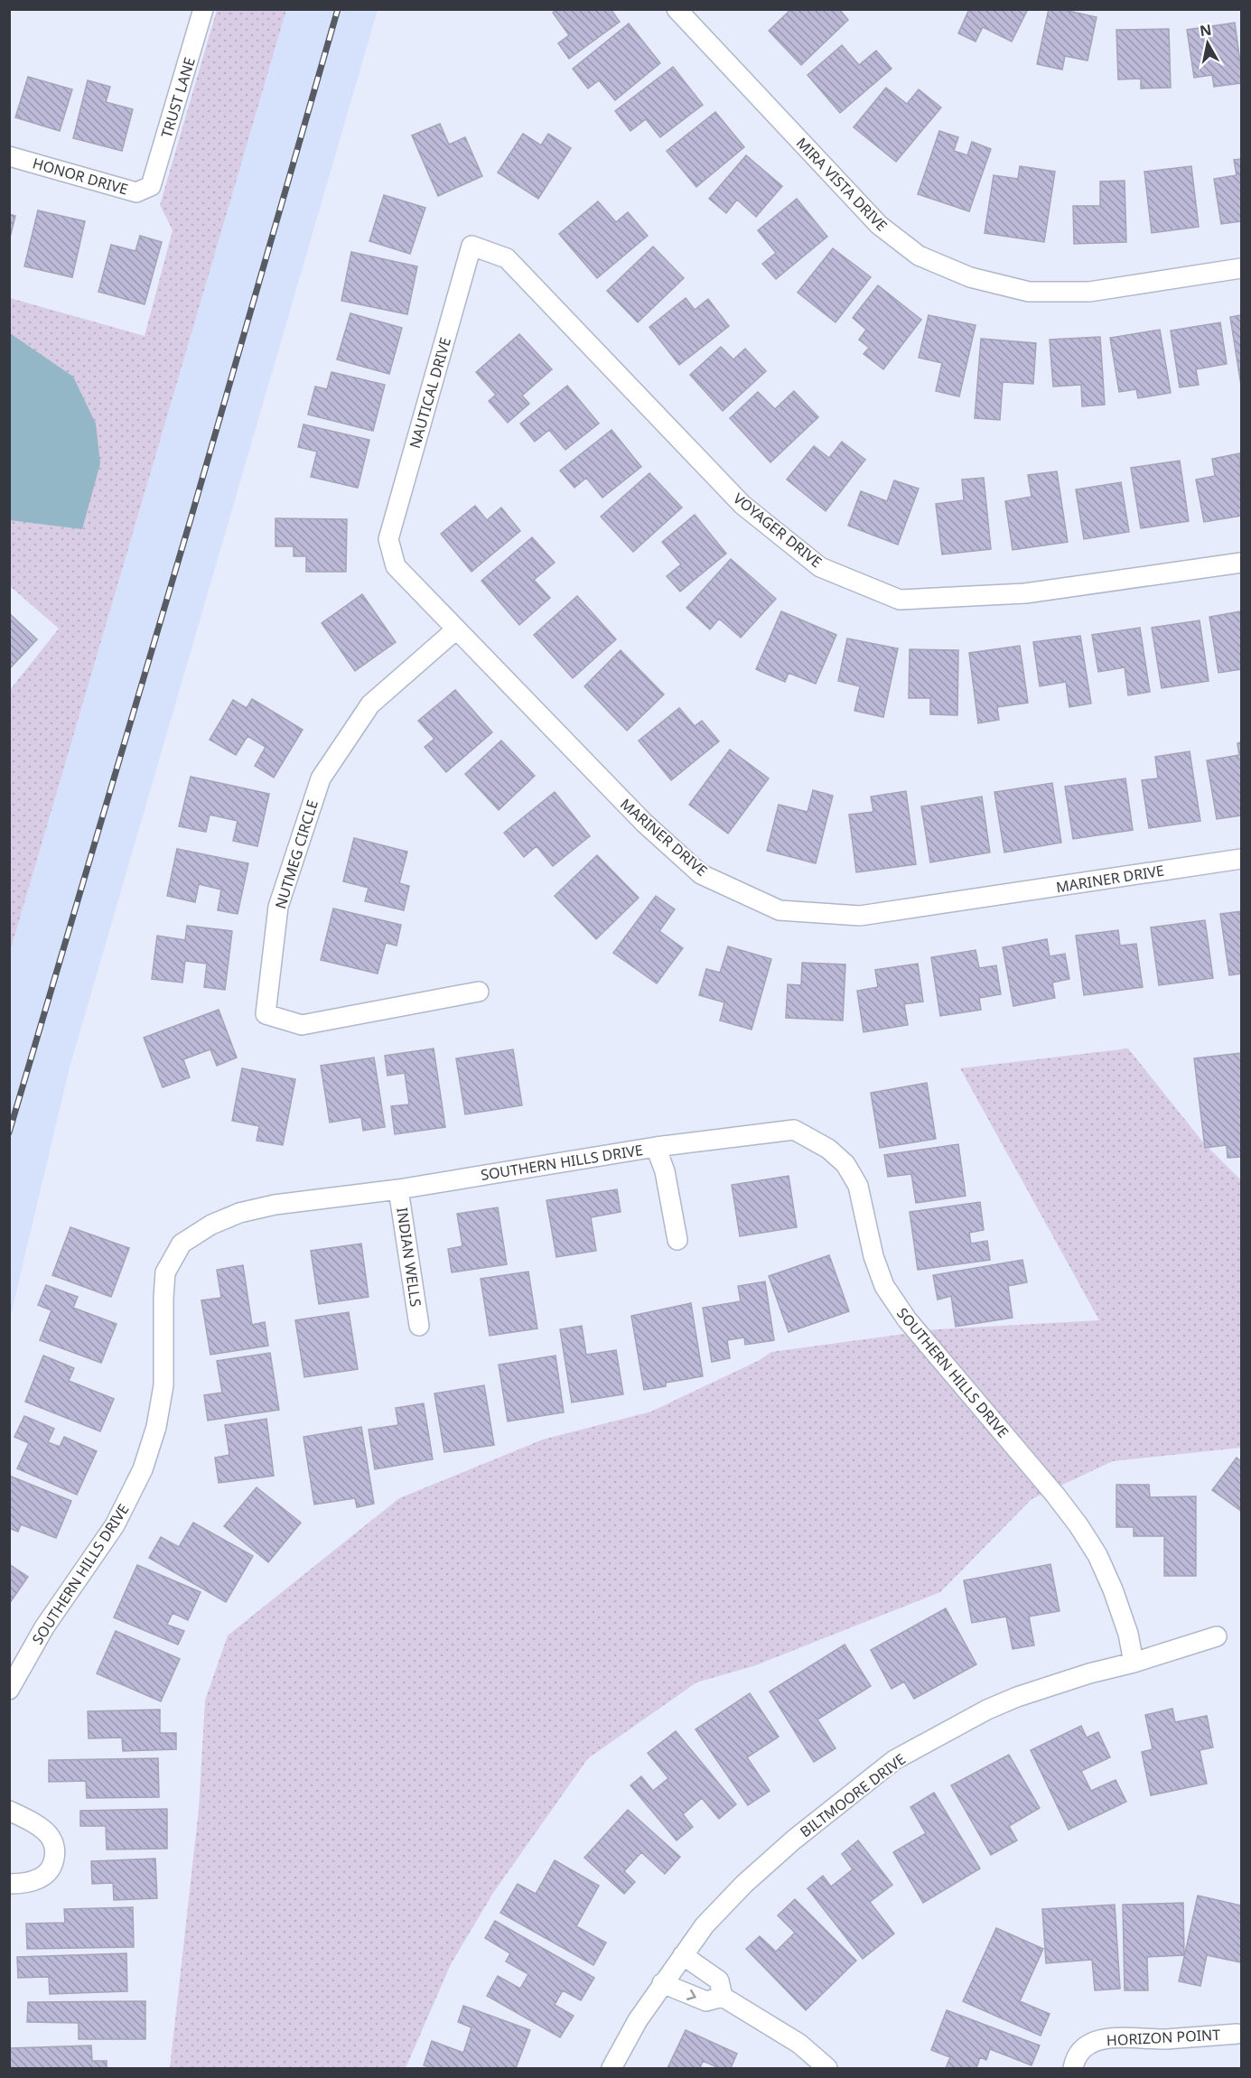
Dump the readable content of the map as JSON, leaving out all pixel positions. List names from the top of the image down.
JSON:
{
  "streets": {
    "street": [
      "TRUST LANE",
      "HONOR DRIVE",
      "MIRA VISTA DRIVE",
      "NAUTICAL DRIVE",
      "VOYAGER DRIVE",
      "MARINER DRIVE",
      "NUTMEG CIRCLE",
      "SOUTHERN HILLS DRIVE",
      "INDIAN WELLS",
      "BILTMOORE DRIVE",
      "HORIZON POINT"
    ]
  },
  "crossings": [
    ["TRUST LANE", "HONOR DRIVE"],
    ["NAUTICAL DRIVE", "VOYAGER DRIVE"],
    ["NAUTICAL DRIVE", "MARINER DRIVE"],
    ["MARINER DRIVE", "NUTMEG CIRCLE"],
    ["SOUTHERN HILLS DRIVE", "INDIAN WELLS"],
    ["SOUTHERN HILLS DRIVE", "BILTMOORE DRIVE"]
  ],
  "north": "top"
}
